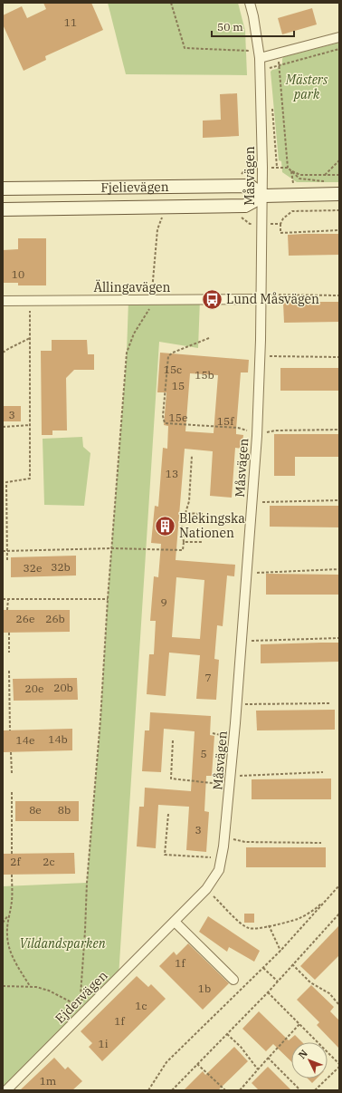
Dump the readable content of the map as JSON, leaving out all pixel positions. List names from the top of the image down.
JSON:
{
  "streets": {
    "main road": ["Fjelievägen"],
    "street": ["Måsvägen", "Ällingavägen", "Ejdervägen"]
  },
  "crossings": [
    ["Måsvägen", "Fjelievägen"],
    ["Måsvägen", "Ällingavägen"],
    ["Måsvägen", "Ejdervägen"]
  ],
  "parks": ["Mästers park", "Vildandsparken"],
  "places": {
    "bus stop": ["Lund Måsvägen"],
    "building": ["Blekingska Nationen"]
  },
  "house_numbers": [
    "11",
    "10",
    "15c",
    "15b",
    "15",
    "3",
    "15e",
    "15f",
    "13",
    "32b",
    "32e",
    "9",
    "26e",
    "26b",
    "7",
    "20b",
    "20e",
    "14b",
    "14e",
    "5",
    "8e",
    "8b",
    "3",
    "2f",
    "2c",
    "1f",
    "1b",
    "1c",
    "1f",
    "1i",
    "1m"
  ],
  "scale_bar": "50 m",
  "north": "top left"
}
